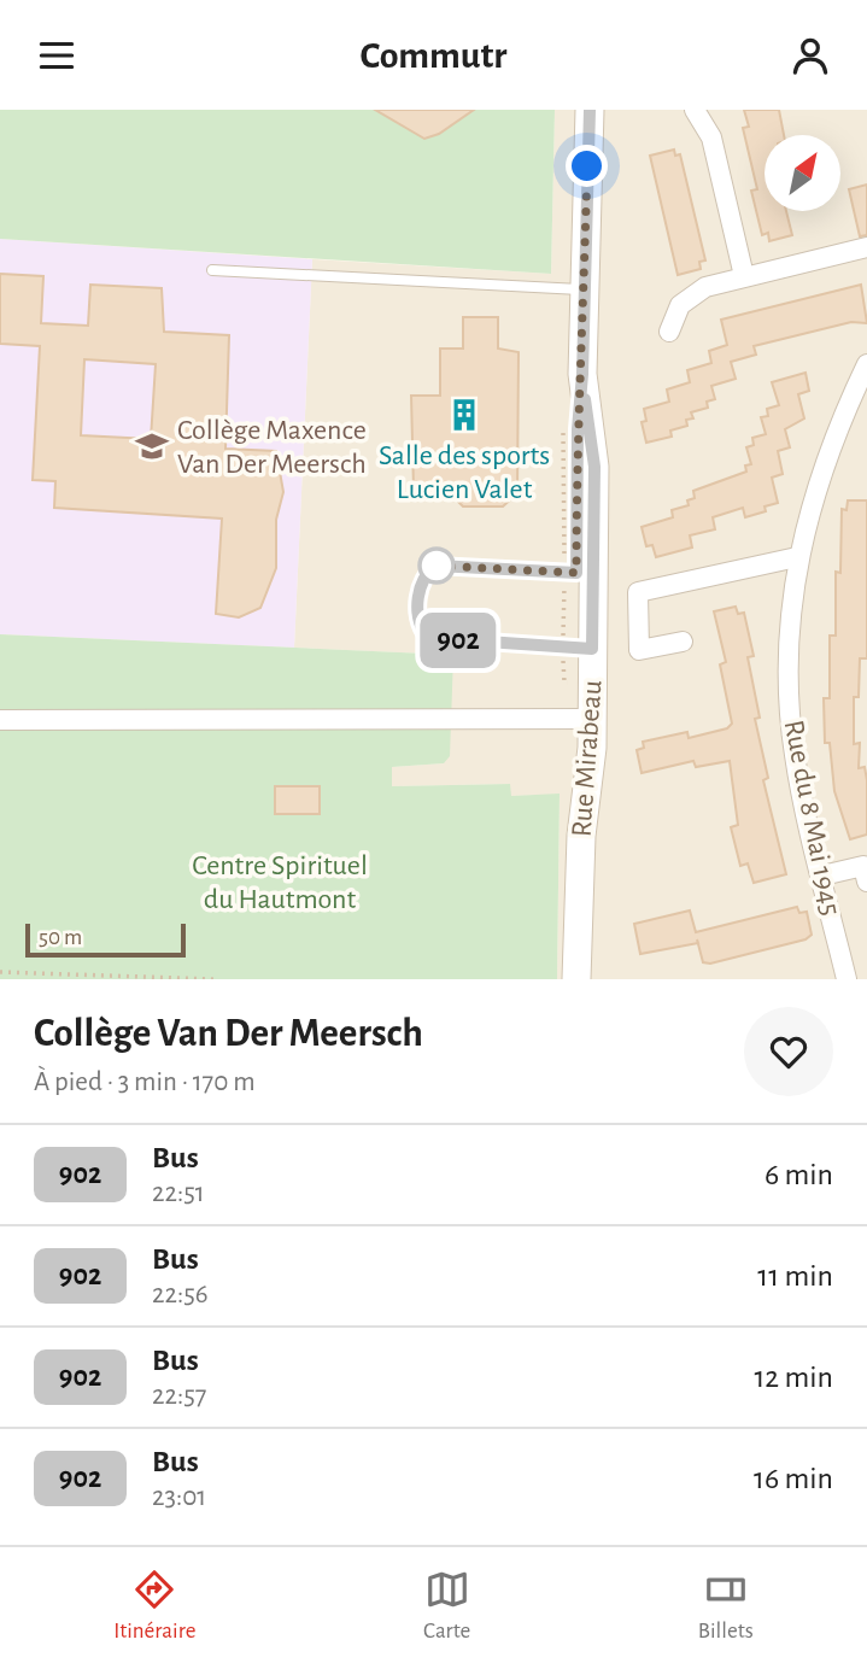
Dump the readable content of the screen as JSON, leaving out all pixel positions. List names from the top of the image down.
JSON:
{
  "streets": {
    "main road": ["Rue Mirabeau"],
    "street": ["Rue du 8 Mai 1945"]
  },
  "parks": ["Centre Spirituel du Hautmont"],
  "places": {
    "building": ["Salle des sports Lucien Valet"],
    "school or university": ["Collège Maxence Van Der Meersch"]
  },
  "lines": ["bus line 902"],
  "scale_bar": "50 m",
  "north": "top right",
  "page": {
    "header": "Commutr",
    "on_map": "902",
    "scale": "50 m",
    "heading": ["Collège Van Der Meersch", "À pied · 3 min · 170 m"],
    "list": [
      {
        "mark": "902",
        "name": "Bus",
        "note": "22:51",
        "value": "6 min"
      },
      {
        "mark": "902",
        "name": "Bus",
        "note": "22:56",
        "value": "11 min"
      },
      {
        "mark": "902",
        "name": "Bus",
        "note": "22:57",
        "value": "12 min"
      },
      {
        "mark": "902",
        "name": "Bus",
        "note": "23:01",
        "value": "16 min"
      }
    ],
    "tabs": ["Itinéraire", "Carte", "Billets"]
  }
}
